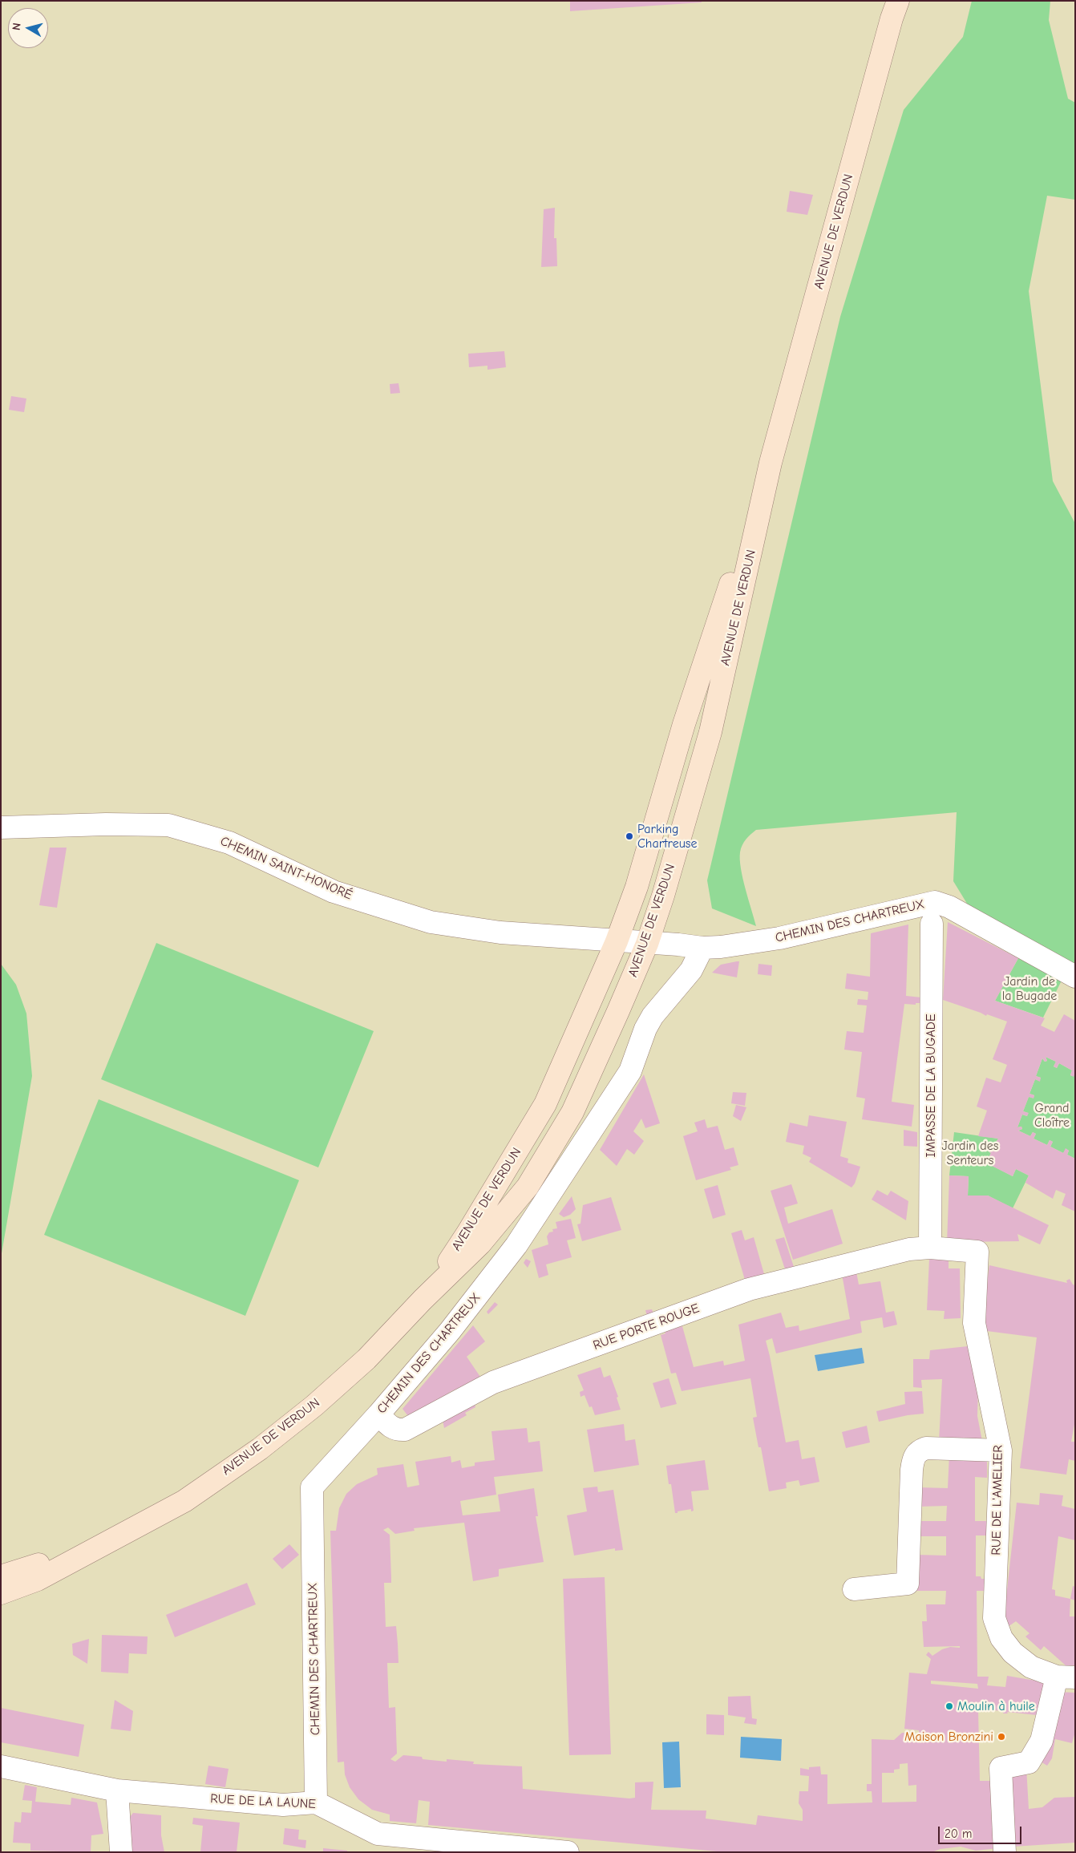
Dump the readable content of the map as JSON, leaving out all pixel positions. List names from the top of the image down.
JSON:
{
  "streets": {
    "main road": ["AVENUE DE VERDUN"],
    "street": [
      "CHEMIN SAINT-HONORÉ",
      "CHEMIN DES CHARTREUX",
      "IMPASSE DE LA BUGADE",
      "RUE PORTE ROUGE",
      "RUE DE L'AMELIER",
      "RUE DE LA LAUNE"
    ]
  },
  "crossings": [
    ["AVENUE DE VERDUN", "CHEMIN SAINT-HONORÉ"],
    ["AVENUE DE VERDUN", "CHEMIN DES CHARTREUX"],
    ["CHEMIN SAINT-HONORÉ", "CHEMIN DES CHARTREUX"],
    ["CHEMIN DES CHARTREUX", "RUE PORTE ROUGE"],
    ["CHEMIN DES CHARTREUX", "RUE DE LA LAUNE"],
    ["IMPASSE DE LA BUGADE", "RUE PORTE ROUGE"],
    ["IMPASSE DE LA BUGADE", "RUE DE L'AMELIER"],
    ["RUE PORTE ROUGE", "RUE DE L'AMELIER"]
  ],
  "parks": ["Jardin de la Bugade", "Grand Cloître", "Jardin des Senteurs"],
  "places": ["Parking Chartreuse", "Moulin à huile", "Maison Bronzini"],
  "scale_bar": "20 m",
  "north": "left"
}
